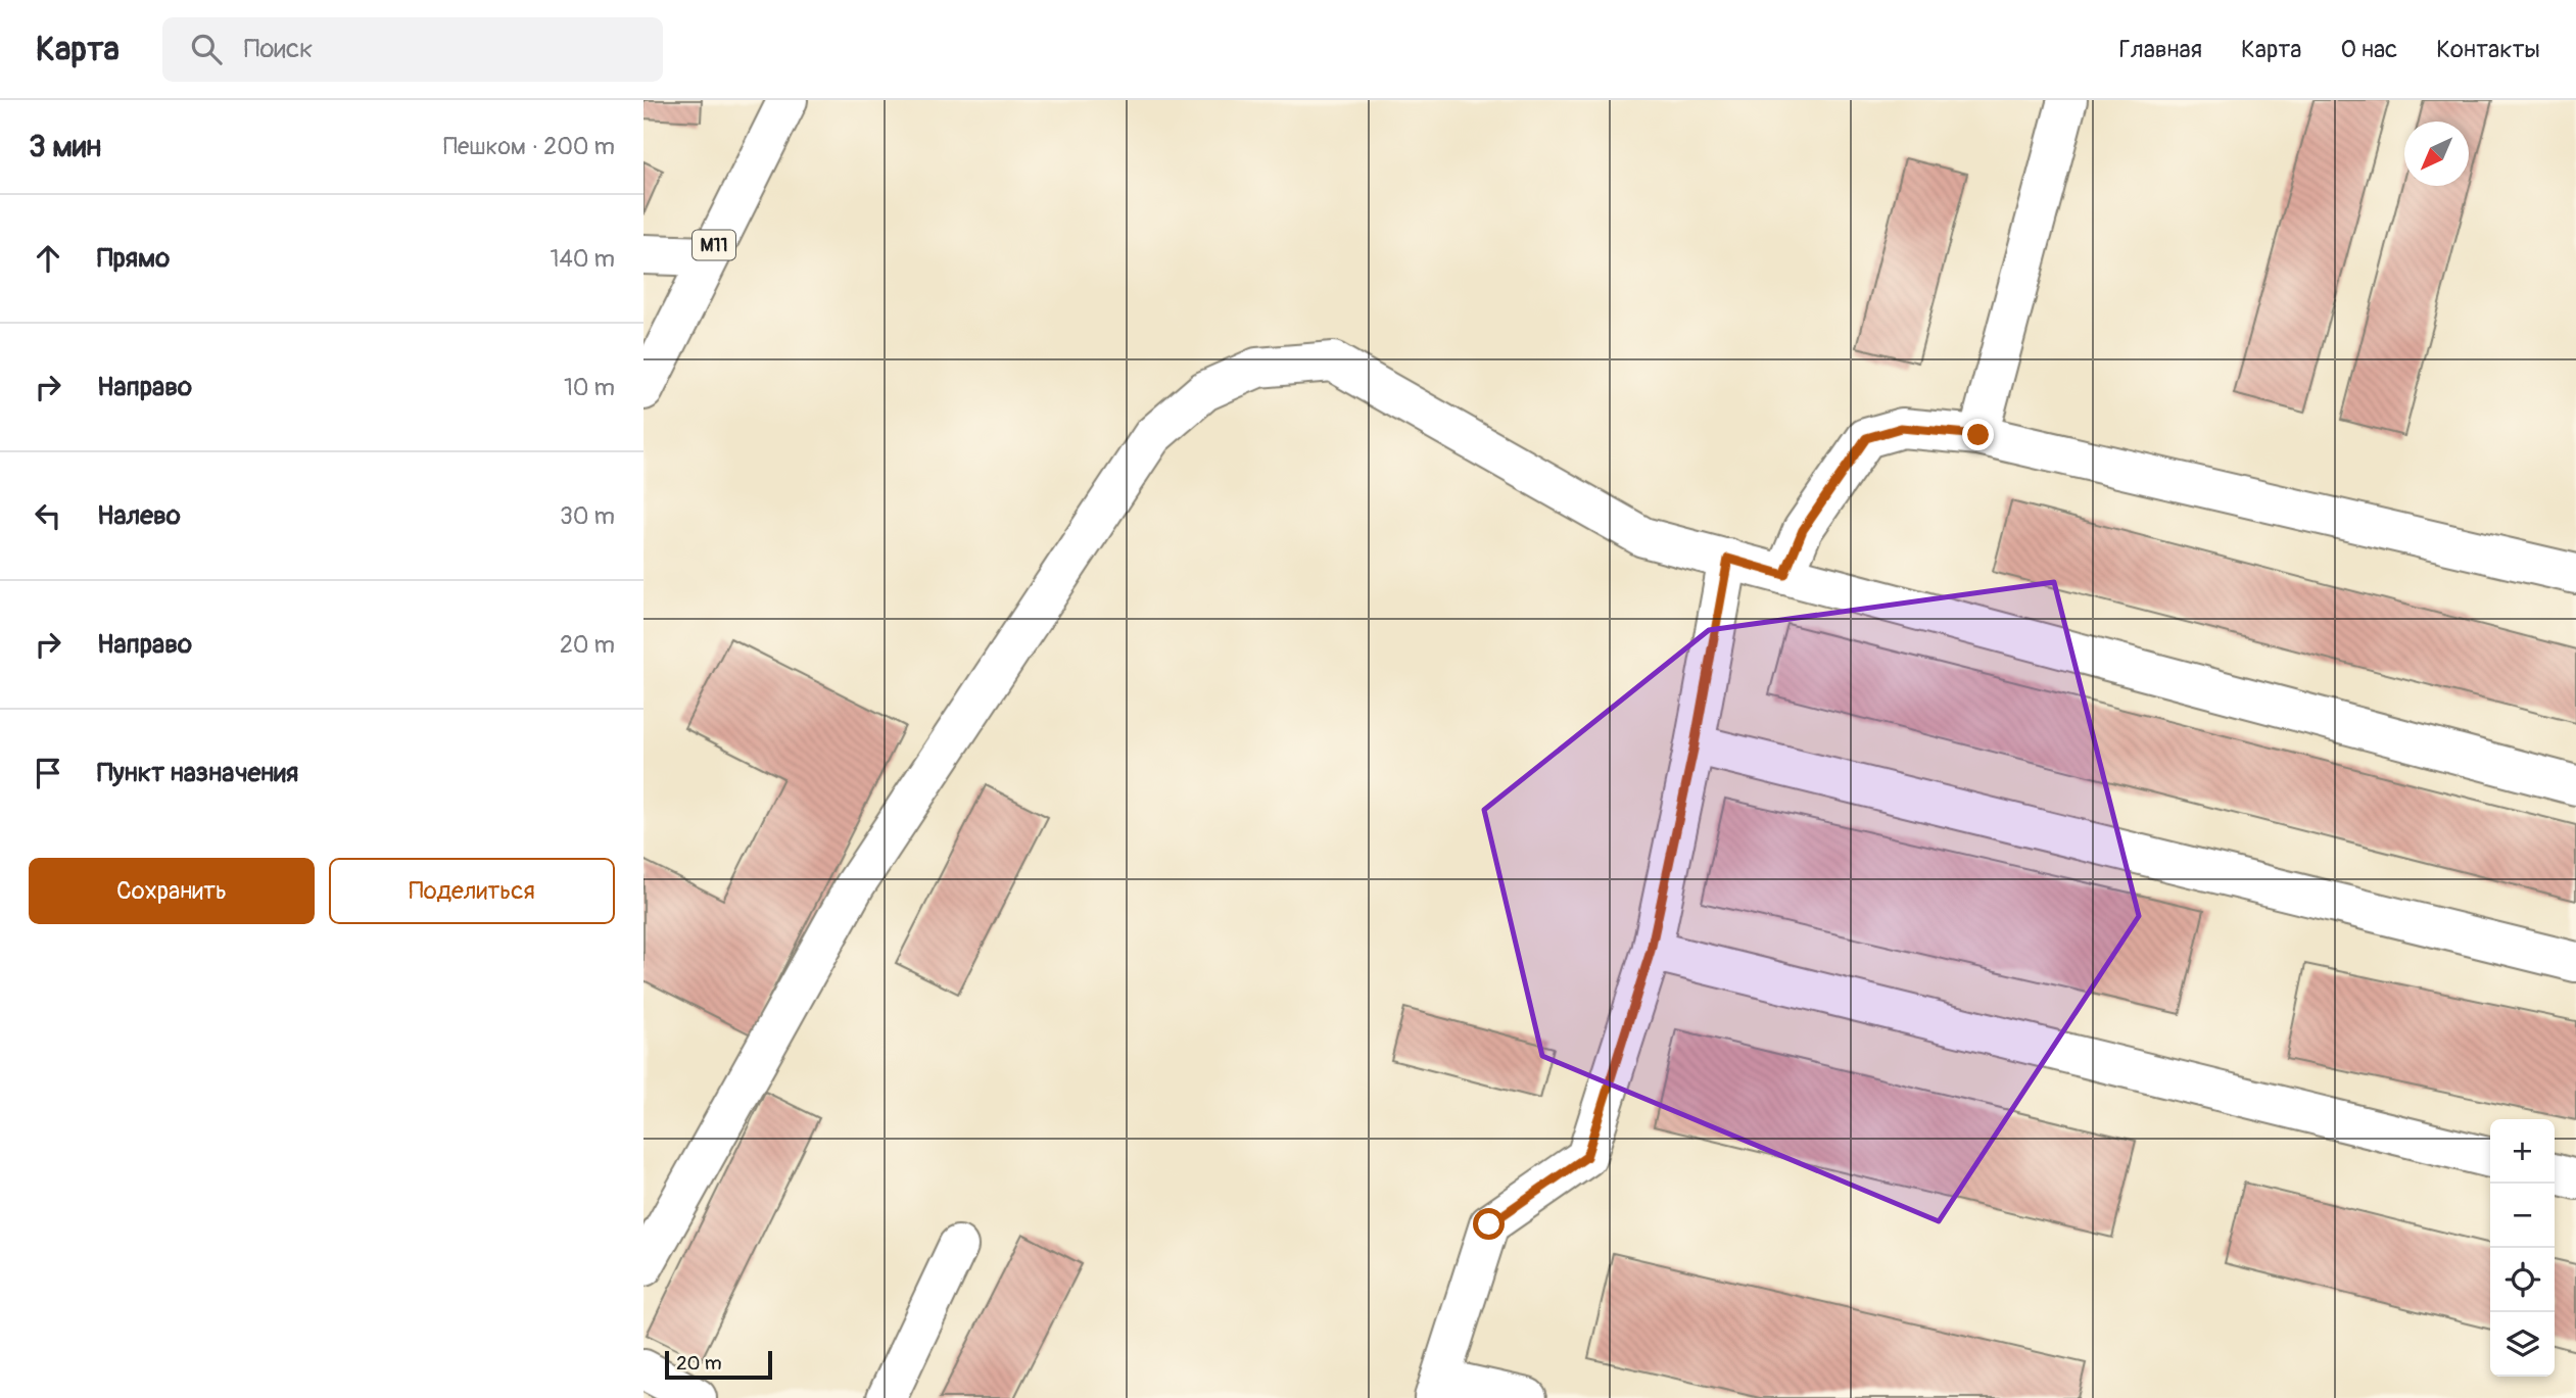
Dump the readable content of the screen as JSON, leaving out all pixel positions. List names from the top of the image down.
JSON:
{
  "streets": {
    "main road": ["М11"]
  },
  "scale_bar": "20 m",
  "north": "bottom left",
  "page": {
    "header": "Карта",
    "search": "Поиск",
    "nav": [
      "Главная",
      "Карта",
      "О нас",
      "Контакты"
    ],
    "heading": ["3 мин", "Пешком · 200 m"],
    "list": [
      ["Прямо", "140 m"],
      ["Направо", "10 m"],
      ["Налево", "30 m"],
      ["Направо", "20 m"],
      "Пункт назначения"
    ],
    "buttons": ["Сохранить", "Поделиться"],
    "map_buttons": ["+", "−"],
    "scale": "20 m"
  }
}
